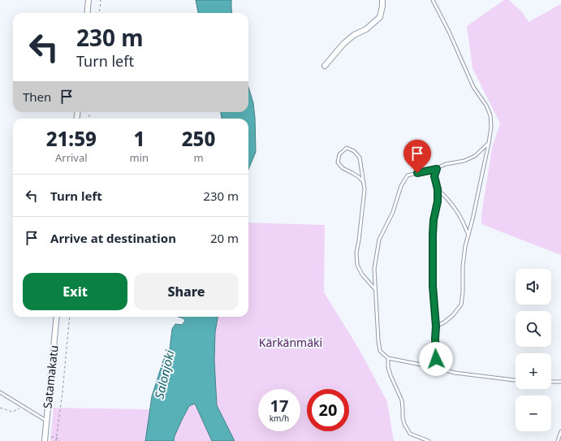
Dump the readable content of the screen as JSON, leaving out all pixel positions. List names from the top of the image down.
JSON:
{
  "streets": {
    "street": ["Satamakatu"]
  },
  "water": ["Salonjoki"],
  "parks": ["Kärkänmäki"],
  "page": {
    "turn": ["230 m", "Turn left"],
    "then": "Then",
    "eta": [
      "21:59",
      "Arrival",
      "1",
      "min",
      "250",
      "m"
    ],
    "list": [
      {
        "name": "Turn left",
        "value": "230 m"
      },
      {
        "name": "Arrive at destination",
        "value": "20 m"
      }
    ],
    "buttons": ["Exit", "Share"],
    "map_buttons": ["+", "−"],
    "speed": "17 km/h",
    "limit": "20"
  }
}
